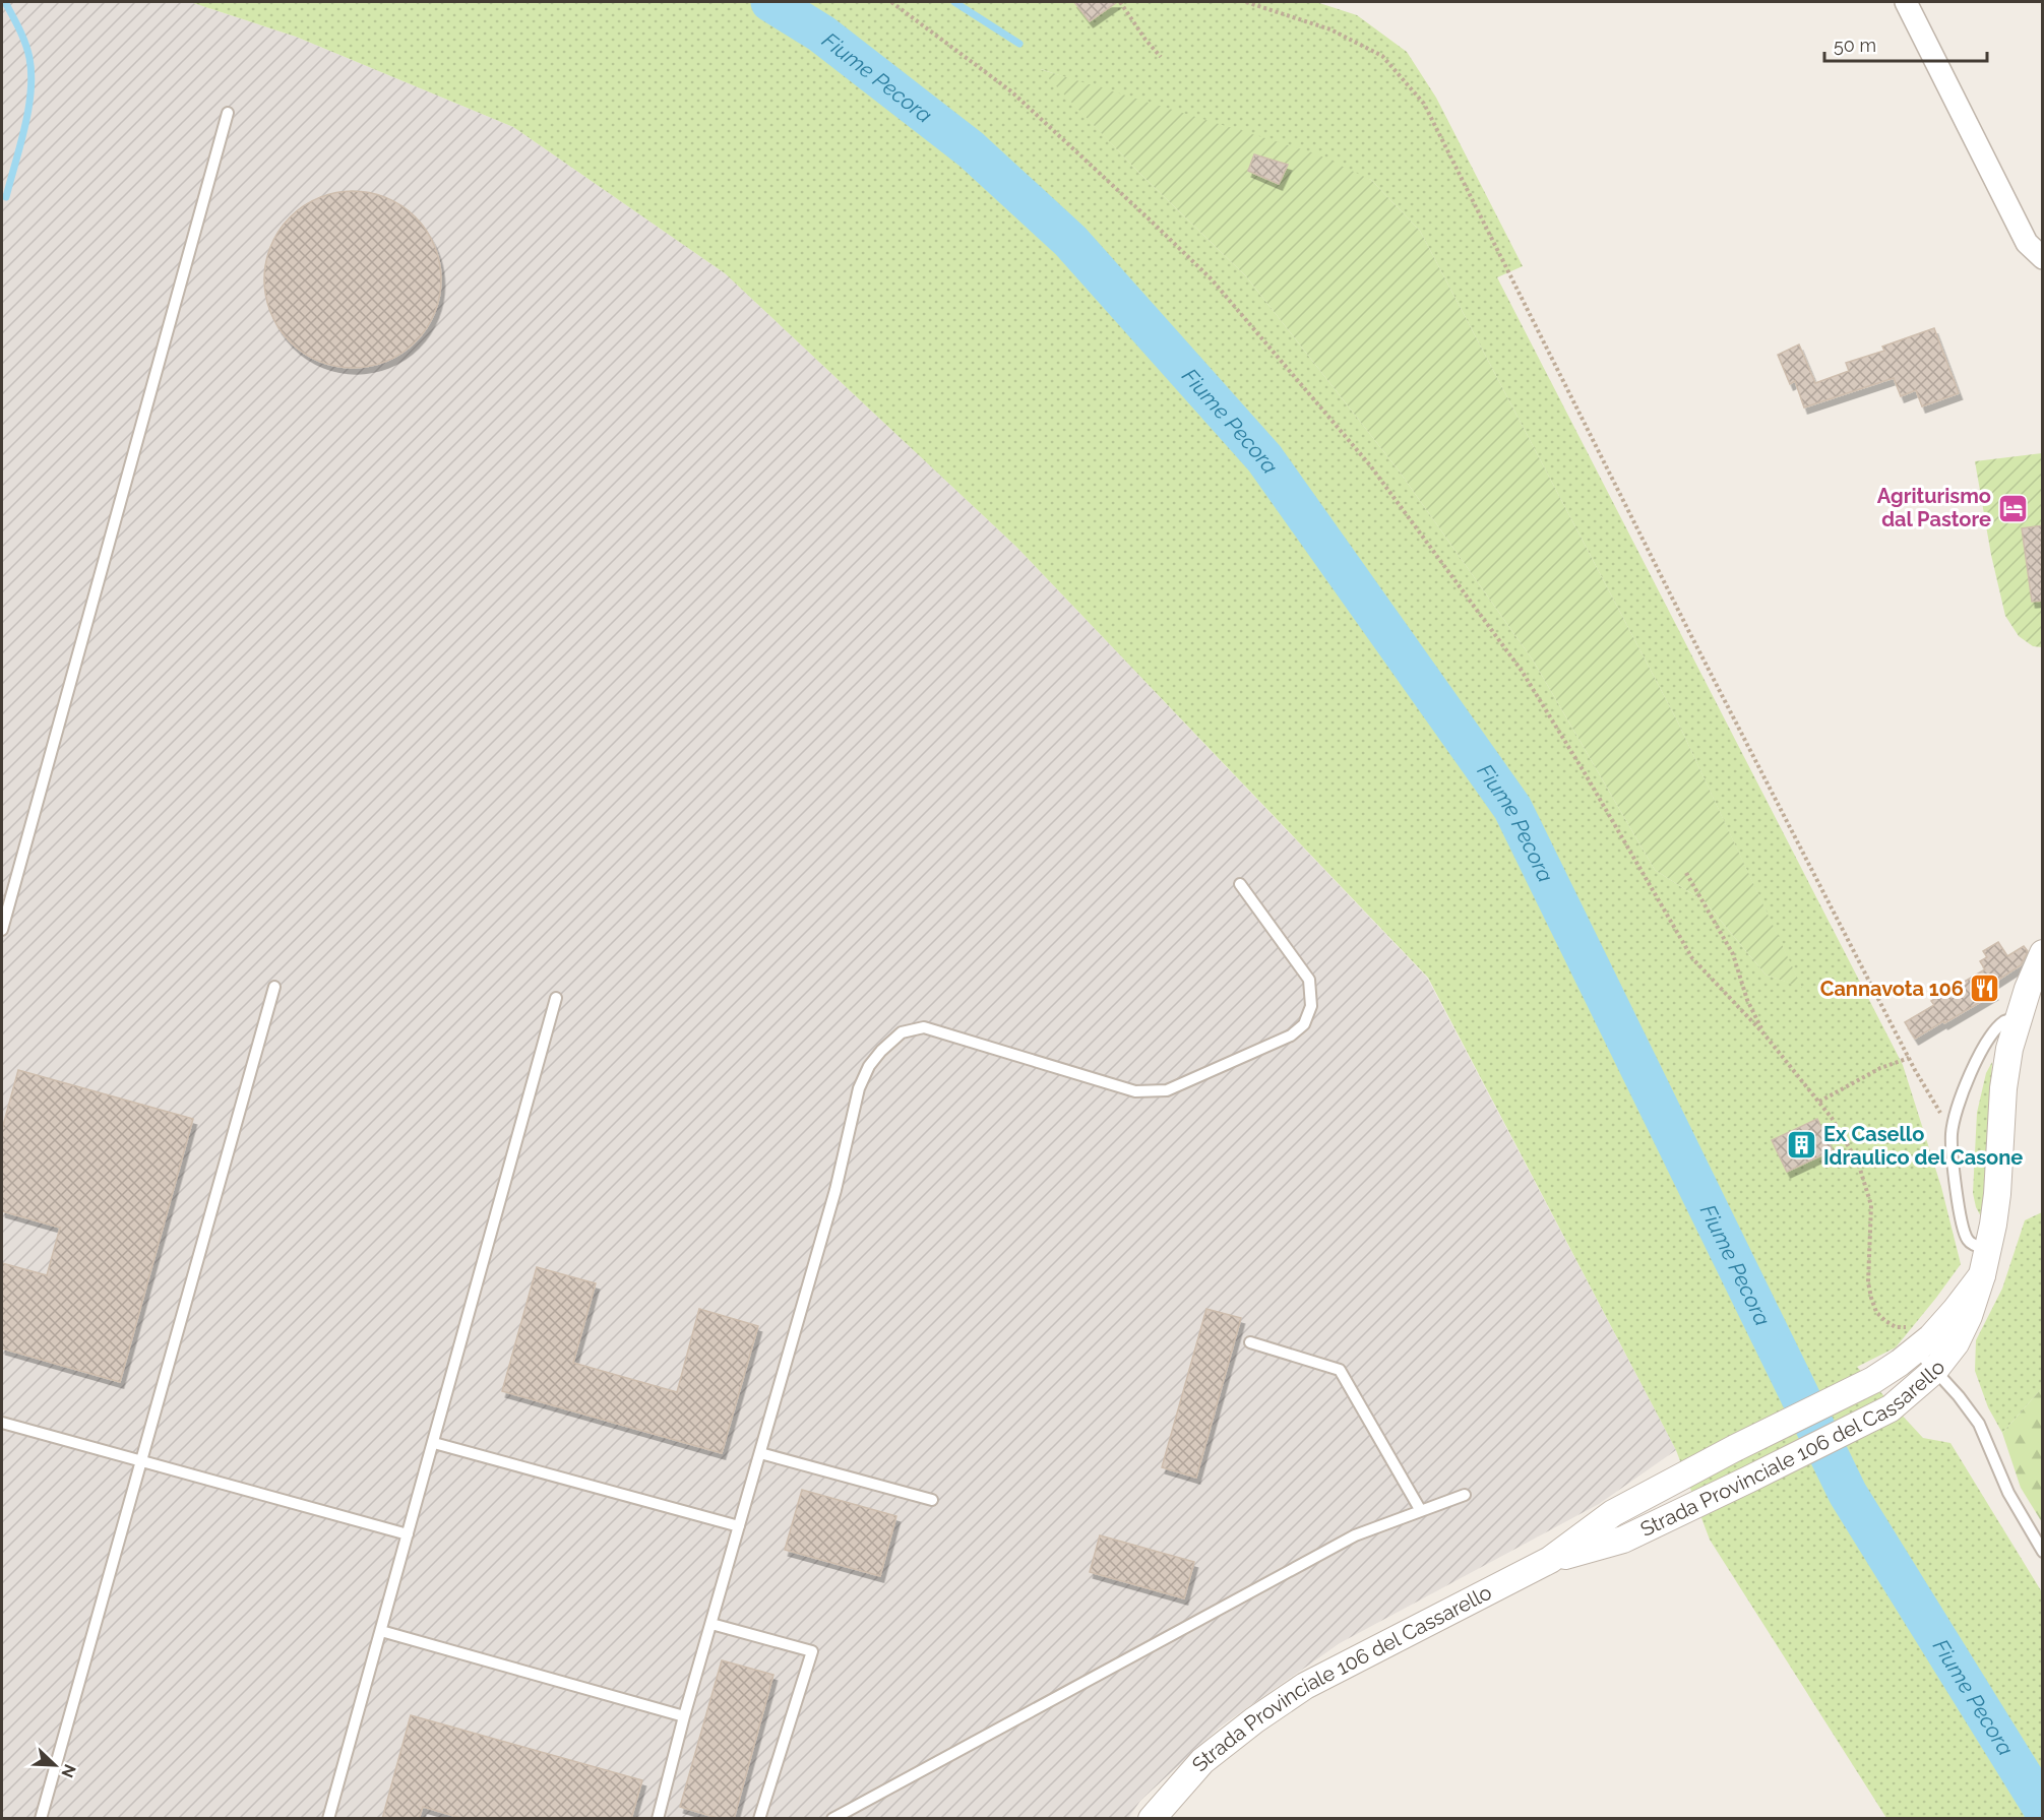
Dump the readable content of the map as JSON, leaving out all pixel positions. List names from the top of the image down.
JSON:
{
  "streets": {
    "street": ["Strada Provinciale 106 del Cassarello"]
  },
  "water": ["Fiume Pecora"],
  "places": {
    "hotel": ["Agriturismo dal Pastore"],
    "restaurant": ["Cannavota 106"],
    "building": ["Ex Casello Idraulico del Casone"]
  },
  "scale_bar": "50 m",
  "north": "bottom right"
}
